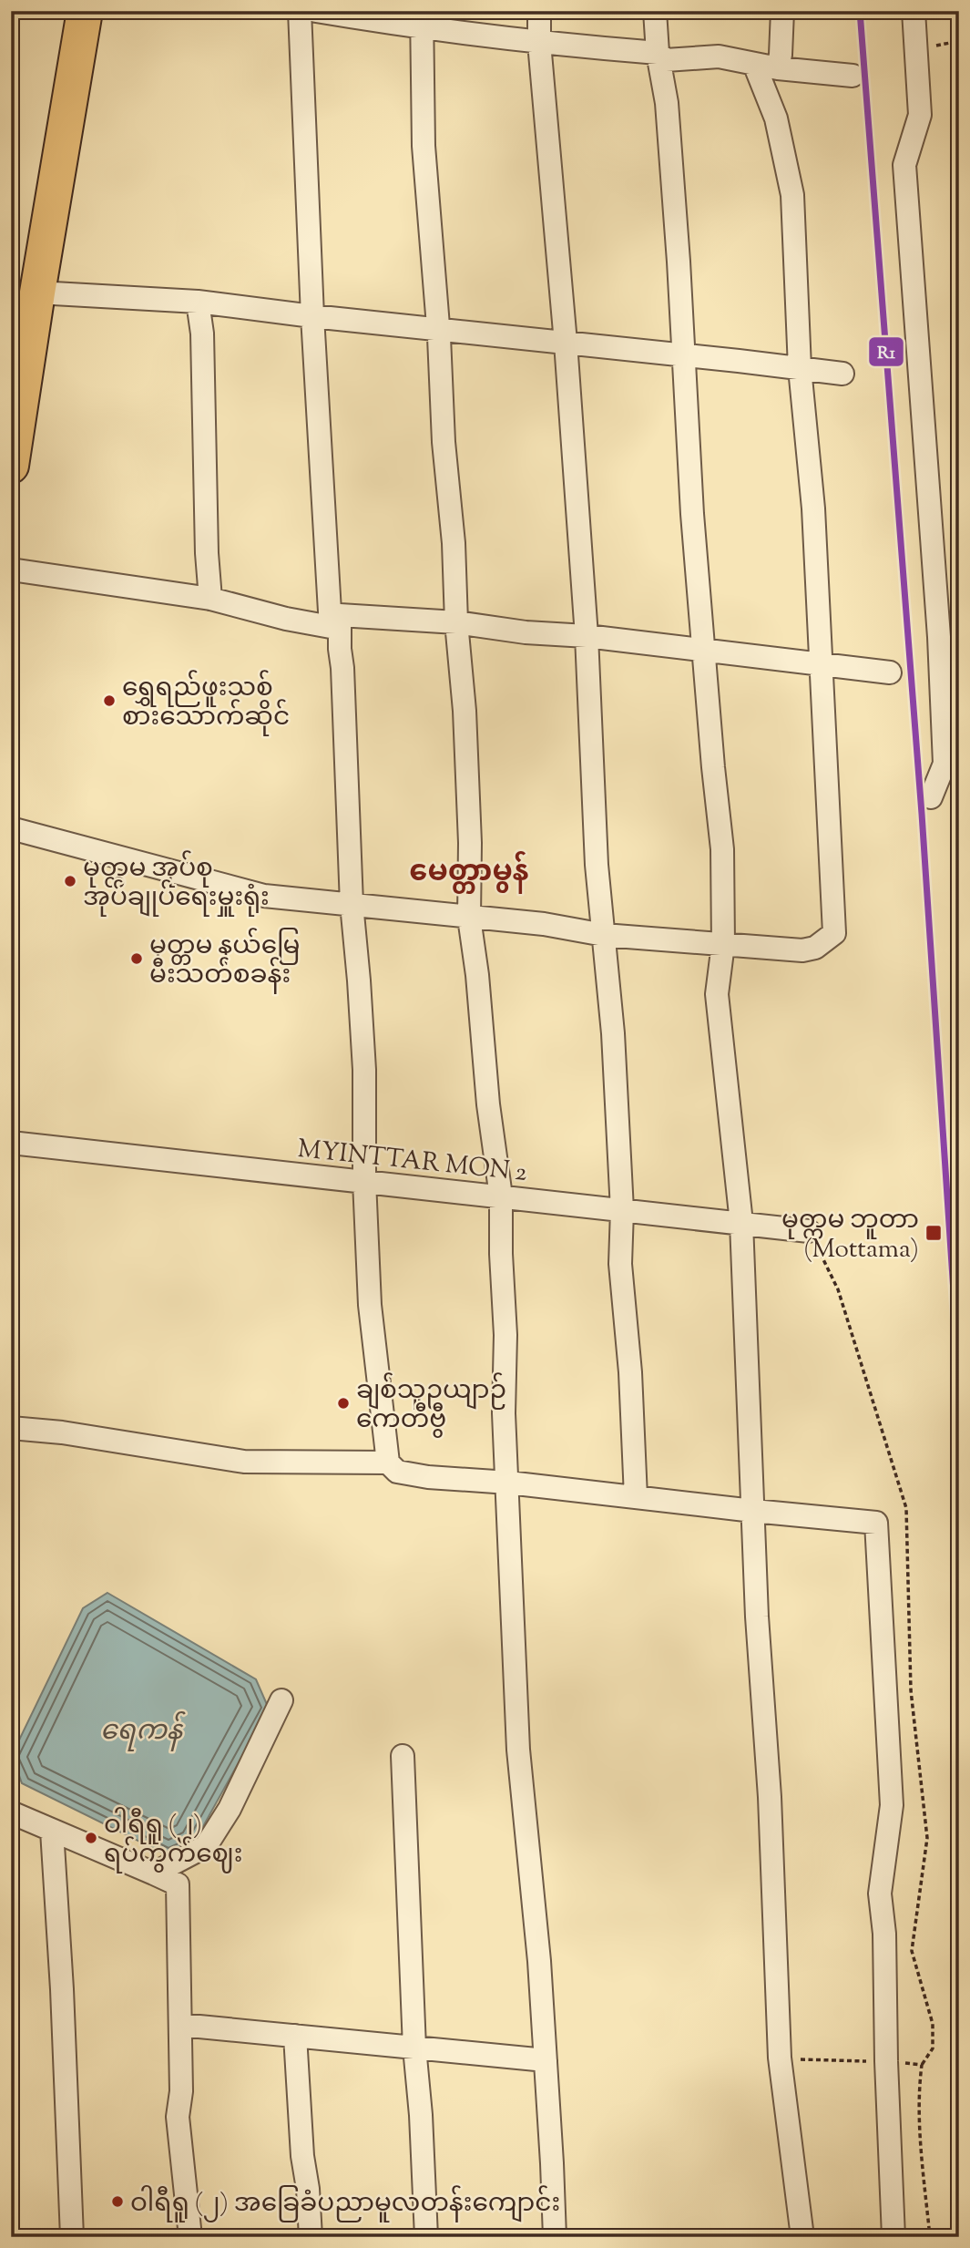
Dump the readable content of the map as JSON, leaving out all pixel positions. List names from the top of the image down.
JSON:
{
  "streets": {
    "street": ["MYINTTAR MON 2"]
  },
  "districts": ["မေတ္တာမွန်"],
  "water": ["ရေကန်"],
  "places": {
    "other": [
      "ရွှေရည်ဖူးသစ် စားသောက်ဆိုင်",
      "မုတ္တမ အုပ်စု အုပ်ချုပ်ရေးမှူးရုံး",
      "မုတ္တမ နယ်မြေ မီးသတ်စခန်း",
      "ချစ်သူဥယျာဉ် ကေတီဗွီ",
      "ဝါရီရူ (၂) ရပ်ကွက်ဈေး",
      "ဝါရီရူ (၂) အခြေခံပညာမူလတန်းကျောင်း"
    ],
    "transit": ["မုတ္တမ ဘူတာ (Mottama)"]
  },
  "lines": ["transit line R1"]
}
